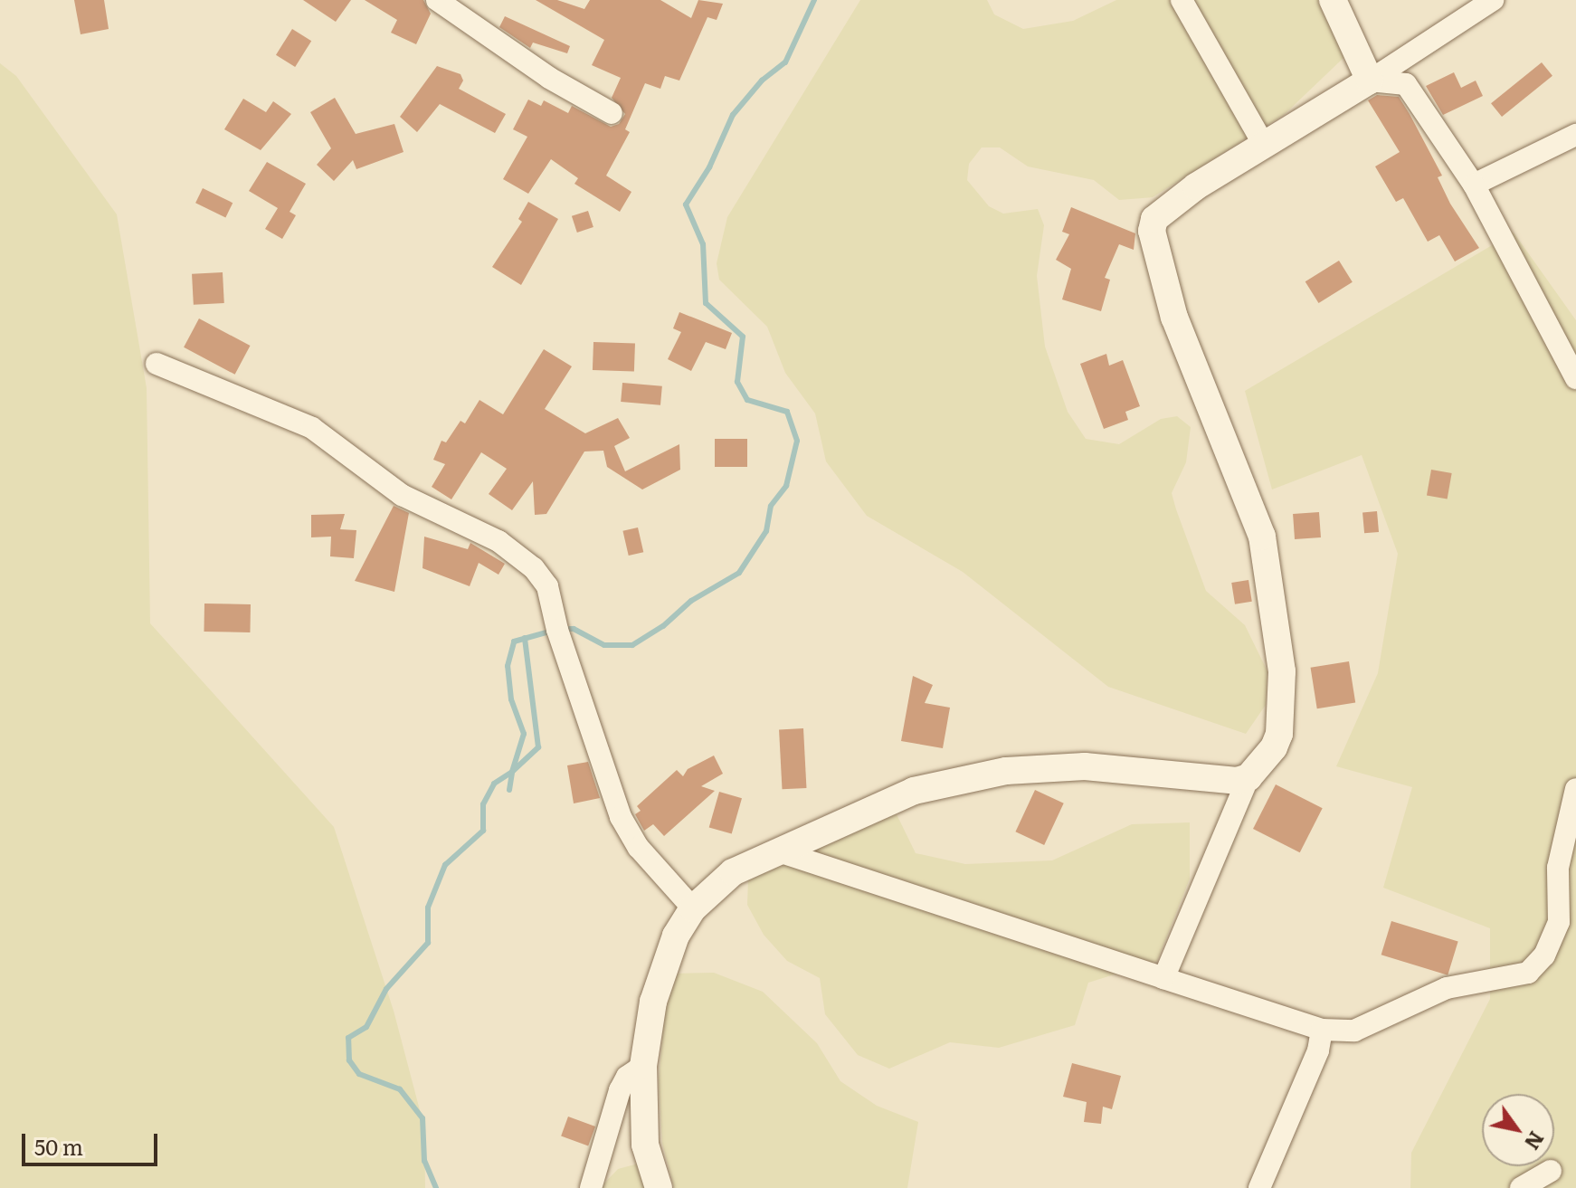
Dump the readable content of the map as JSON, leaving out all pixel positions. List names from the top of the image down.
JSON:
{
  "scale_bar": "50 m",
  "north": "bottom right"
}
